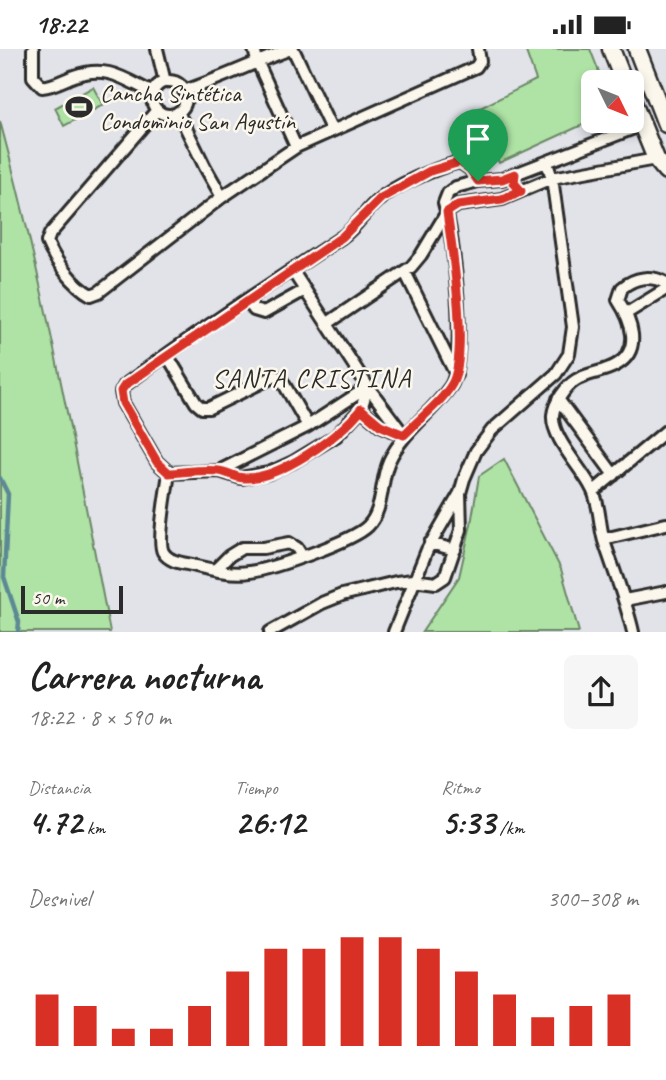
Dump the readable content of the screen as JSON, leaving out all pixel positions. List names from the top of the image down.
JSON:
{
  "districts": ["SANTA CRISTINA"],
  "places": {
    "sports": ["Cancha Sintética Condominio San Agustín"]
  },
  "scale_bar": "50 m",
  "north": "bottom right",
  "page": {
    "status": "18:22",
    "scale": "50 m",
    "heading": ["Carrera nocturna", "18:22 · 8 × 590 m"],
    "stats": [
      ["Distancia", "4.72 km"],
      ["Tiempo", "26:12"],
      ["Ritmo", "5:33 /km"]
    ],
    "chart": ["Desnivel", "300–308 m"]
  }
}
